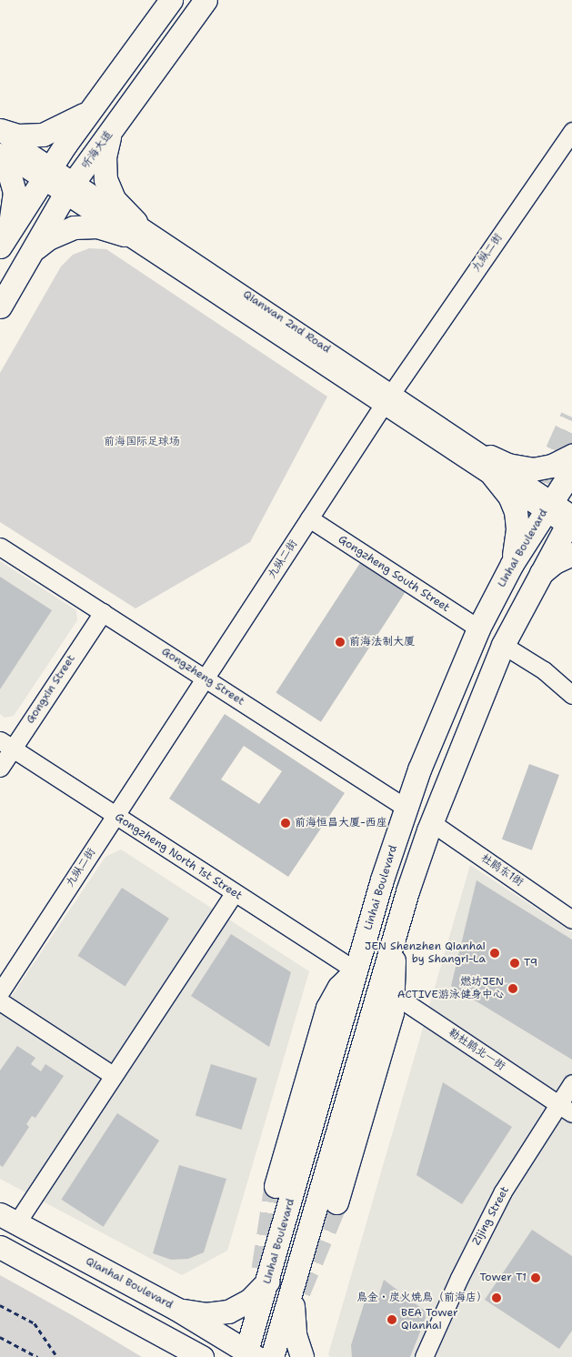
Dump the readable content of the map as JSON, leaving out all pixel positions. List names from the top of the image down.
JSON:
{
  "streets": {
    "main road": ["听海大道", "Linhai Boulevard", "Qianhai Boulevard"],
    "street": [
      "九纵二街",
      "Qianwan 2nd Road",
      "Gongzheng South Street",
      "Gongzheng Street",
      "Gongxin Street",
      "Gongzheng North 1st Street",
      "杜鹃东1街",
      "勒杜鹃北一街",
      "Zijing Street"
    ]
  },
  "crossings": [
    ["听海大道", "Qianwan 2nd Road"],
    ["九纵二街", "Qianwan 2nd Road"],
    ["九纵二街", "Gongzheng South Street"],
    ["九纵二街", "Gongzheng Street"],
    ["九纵二街", "Gongzheng North 1st Street"],
    ["Qianwan 2nd Road", "Linhai Boulevard"],
    ["Linhai Boulevard", "Gongzheng South Street"],
    ["Linhai Boulevard", "Gongzheng Street"],
    ["Linhai Boulevard", "Gongzheng North 1st Street"],
    ["Linhai Boulevard", "Qianhai Boulevard"],
    ["Gongzheng Street", "Gongxin Street"],
    ["Gongxin Street", "Gongzheng North 1st Street"],
    ["勒杜鹃北一街", "Zijing Street"]
  ],
  "parks": ["前海国际足球场"],
  "places": [
    "前海法制大厦",
    "前海恒昌大厦-西座",
    "JEN Shenzhen Qianhai by Shangri-La",
    "T9",
    "燃坊JEN ACTIVE游泳健身中心",
    "Tower T1",
    "鳥金・炭火焼鳥（前海店）",
    "BEA Tower Qianhai"
  ]
}
